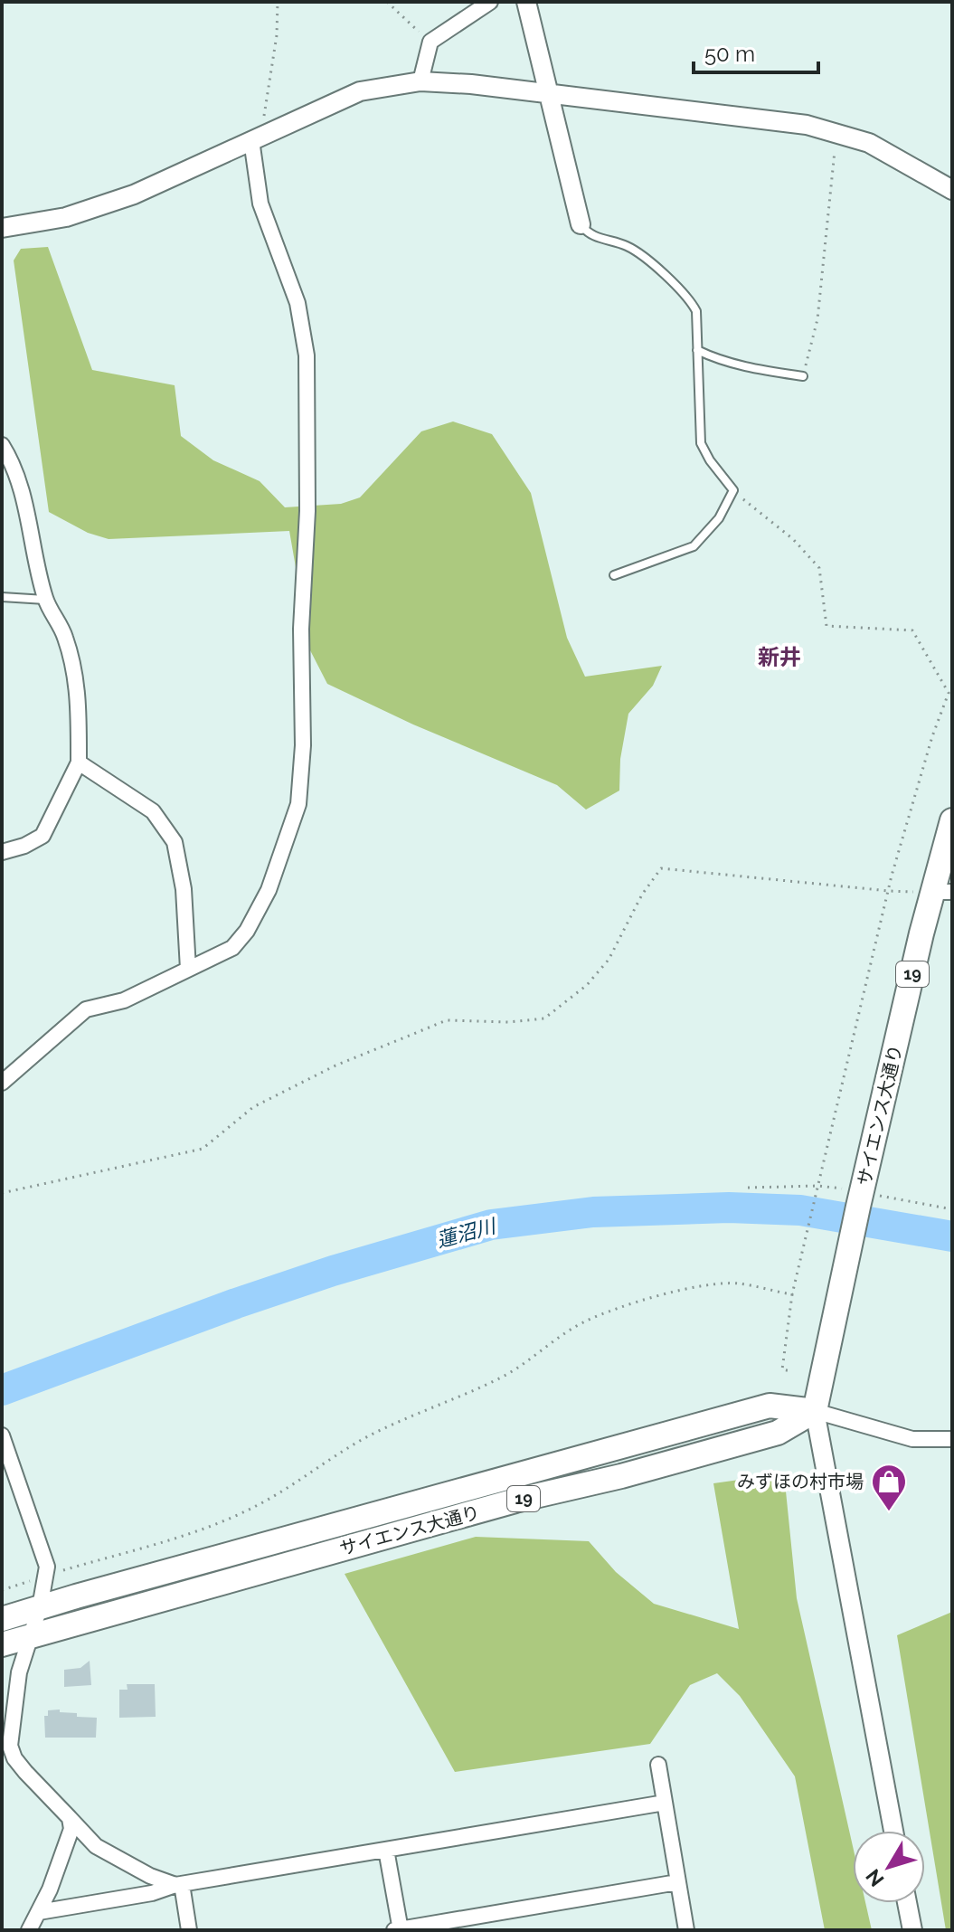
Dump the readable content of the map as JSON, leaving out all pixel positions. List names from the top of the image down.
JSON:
{
  "streets": {
    "main road": ["19", "サイエンス大通り"]
  },
  "districts": ["新井"],
  "water": ["蓮沼川"],
  "places": {
    "shop": ["みずほの村市場"]
  },
  "scale_bar": "50 m",
  "north": "bottom left"
}
